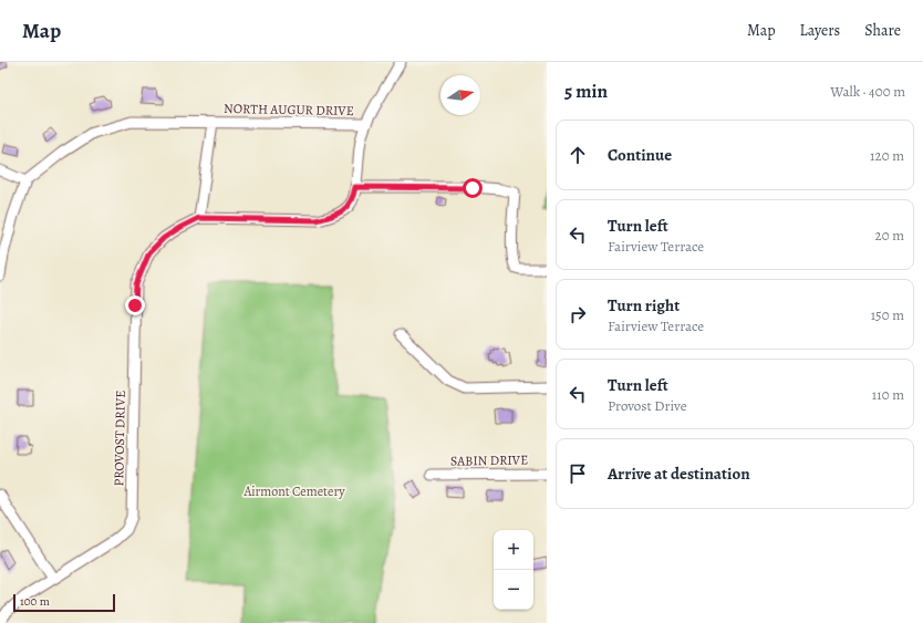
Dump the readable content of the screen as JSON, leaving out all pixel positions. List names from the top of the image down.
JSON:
{
  "streets": {
    "street": ["NORTH AUGUR DRIVE", "PROVOST DRIVE", "SABIN DRIVE"]
  },
  "parks": ["Airmont Cemetery"],
  "scale_bar": "100 m",
  "north": "right",
  "page": {
    "header": "Map",
    "nav": ["Map", "Layers", "Share"],
    "heading": ["5 min", "Walk · 400 m"],
    "list": [
      ["Continue", "120 m"],
      ["Turn left", "Fairview Terrace", "20 m"],
      ["Turn right", "Fairview Terrace", "150 m"],
      ["Turn left", "Provost Drive", "110 m"],
      "Arrive at destination"
    ],
    "map_buttons": ["+", "−"],
    "scale": "100 m"
  }
}
